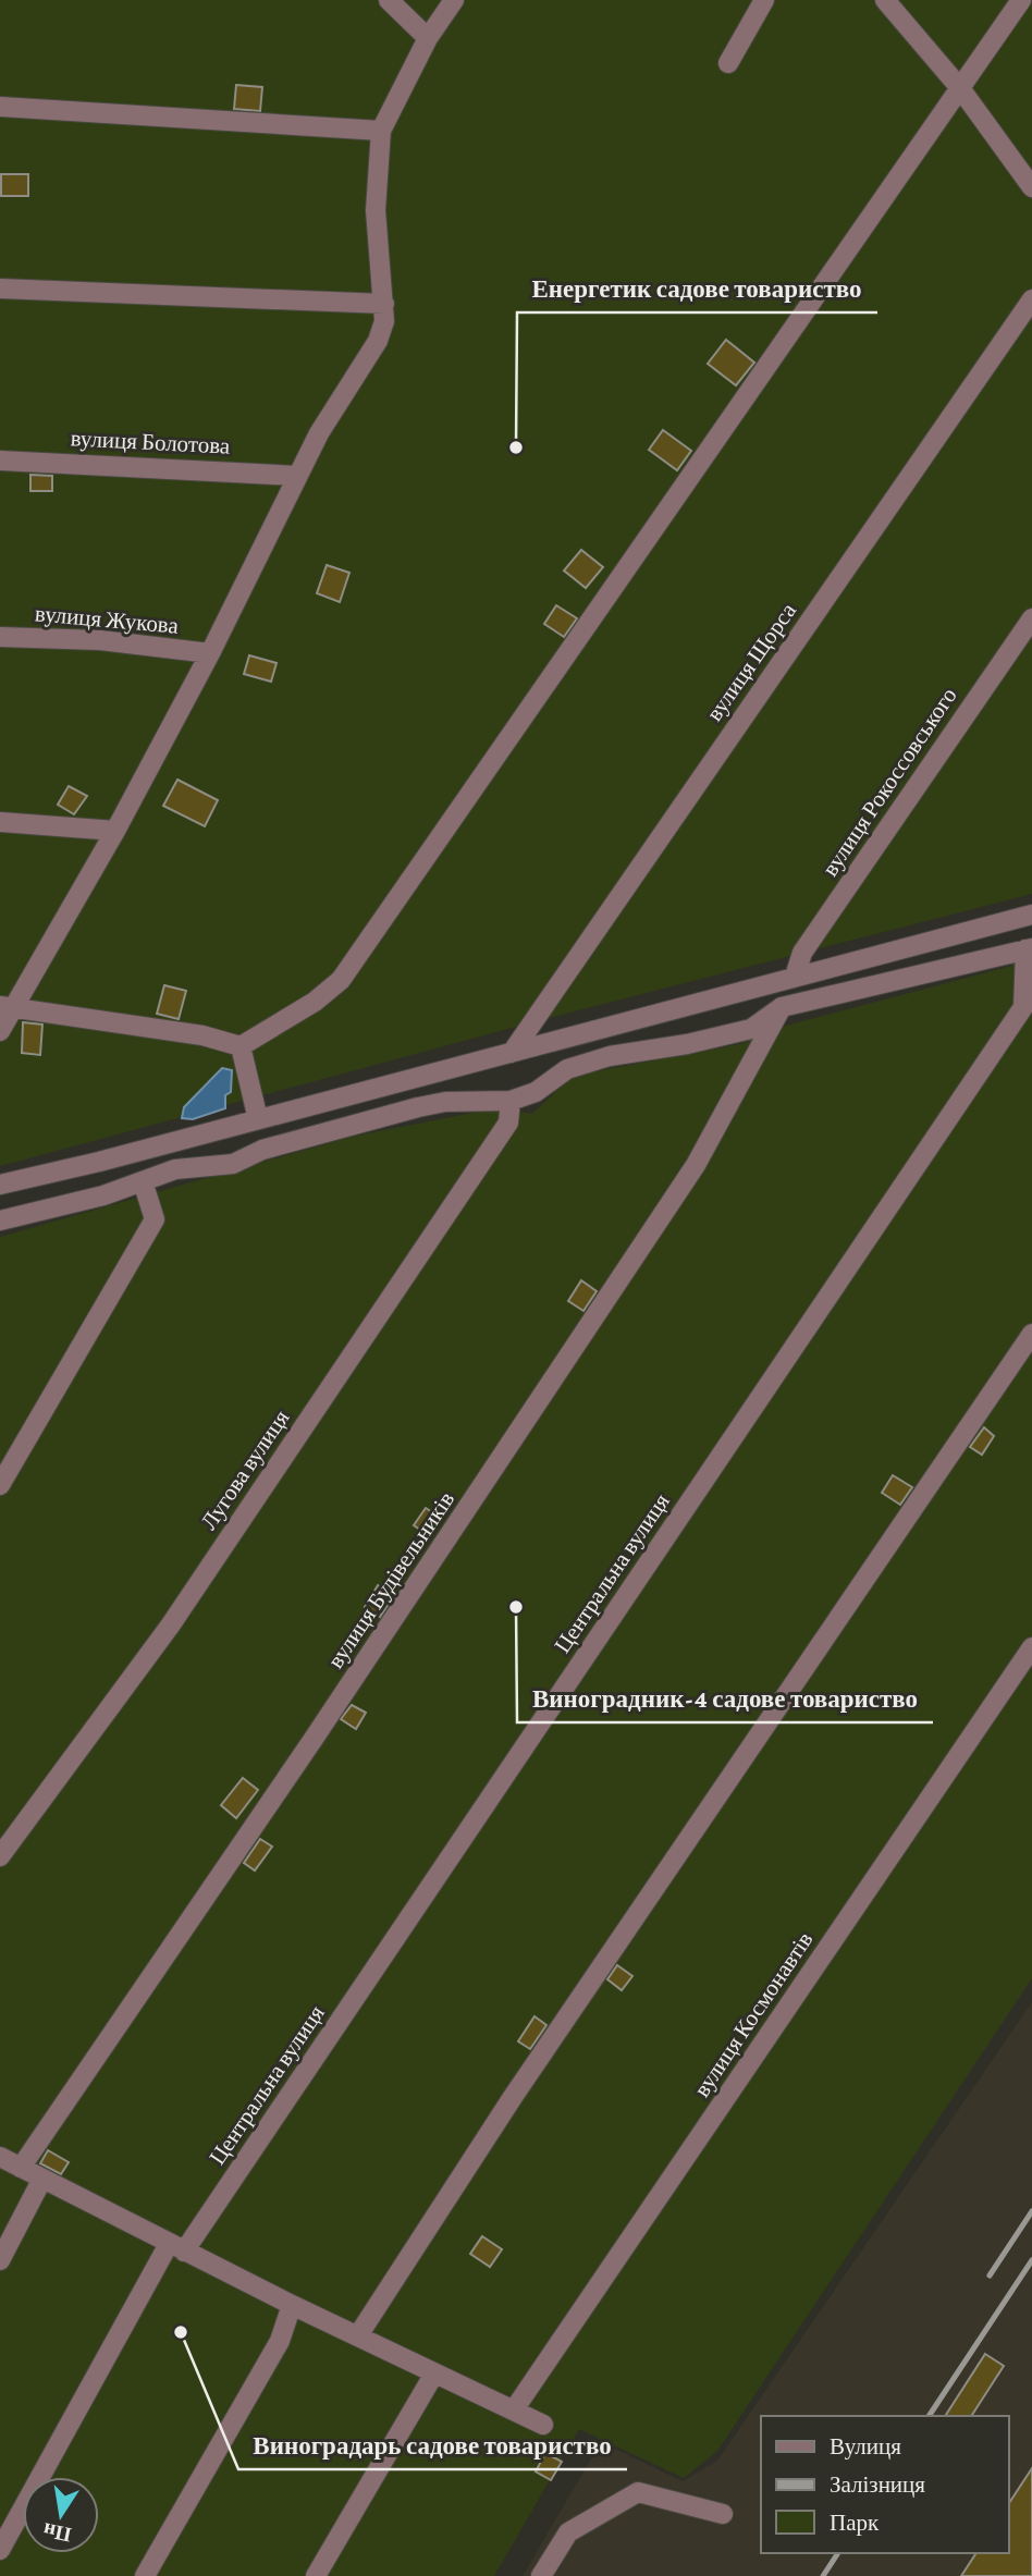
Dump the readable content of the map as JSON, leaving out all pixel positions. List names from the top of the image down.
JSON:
{
  "streets": {
    "lane": [
      "вулиця Болотова",
      "вулиця Жукова",
      "вулиця Щорса",
      "вулиця Рокоссовського",
      "Лугова вулиця",
      "Центральна вулиця",
      "вулиця Будівельників",
      "вулиця Космонавтів"
    ]
  },
  "places": ["Енергетик садове товариство", "Виноградник-4 садове товариство", "Виноградарь садове товариство"],
  "legend": ["Вулиця", "Залізниця", "Парк"],
  "north": "bottom"
}
